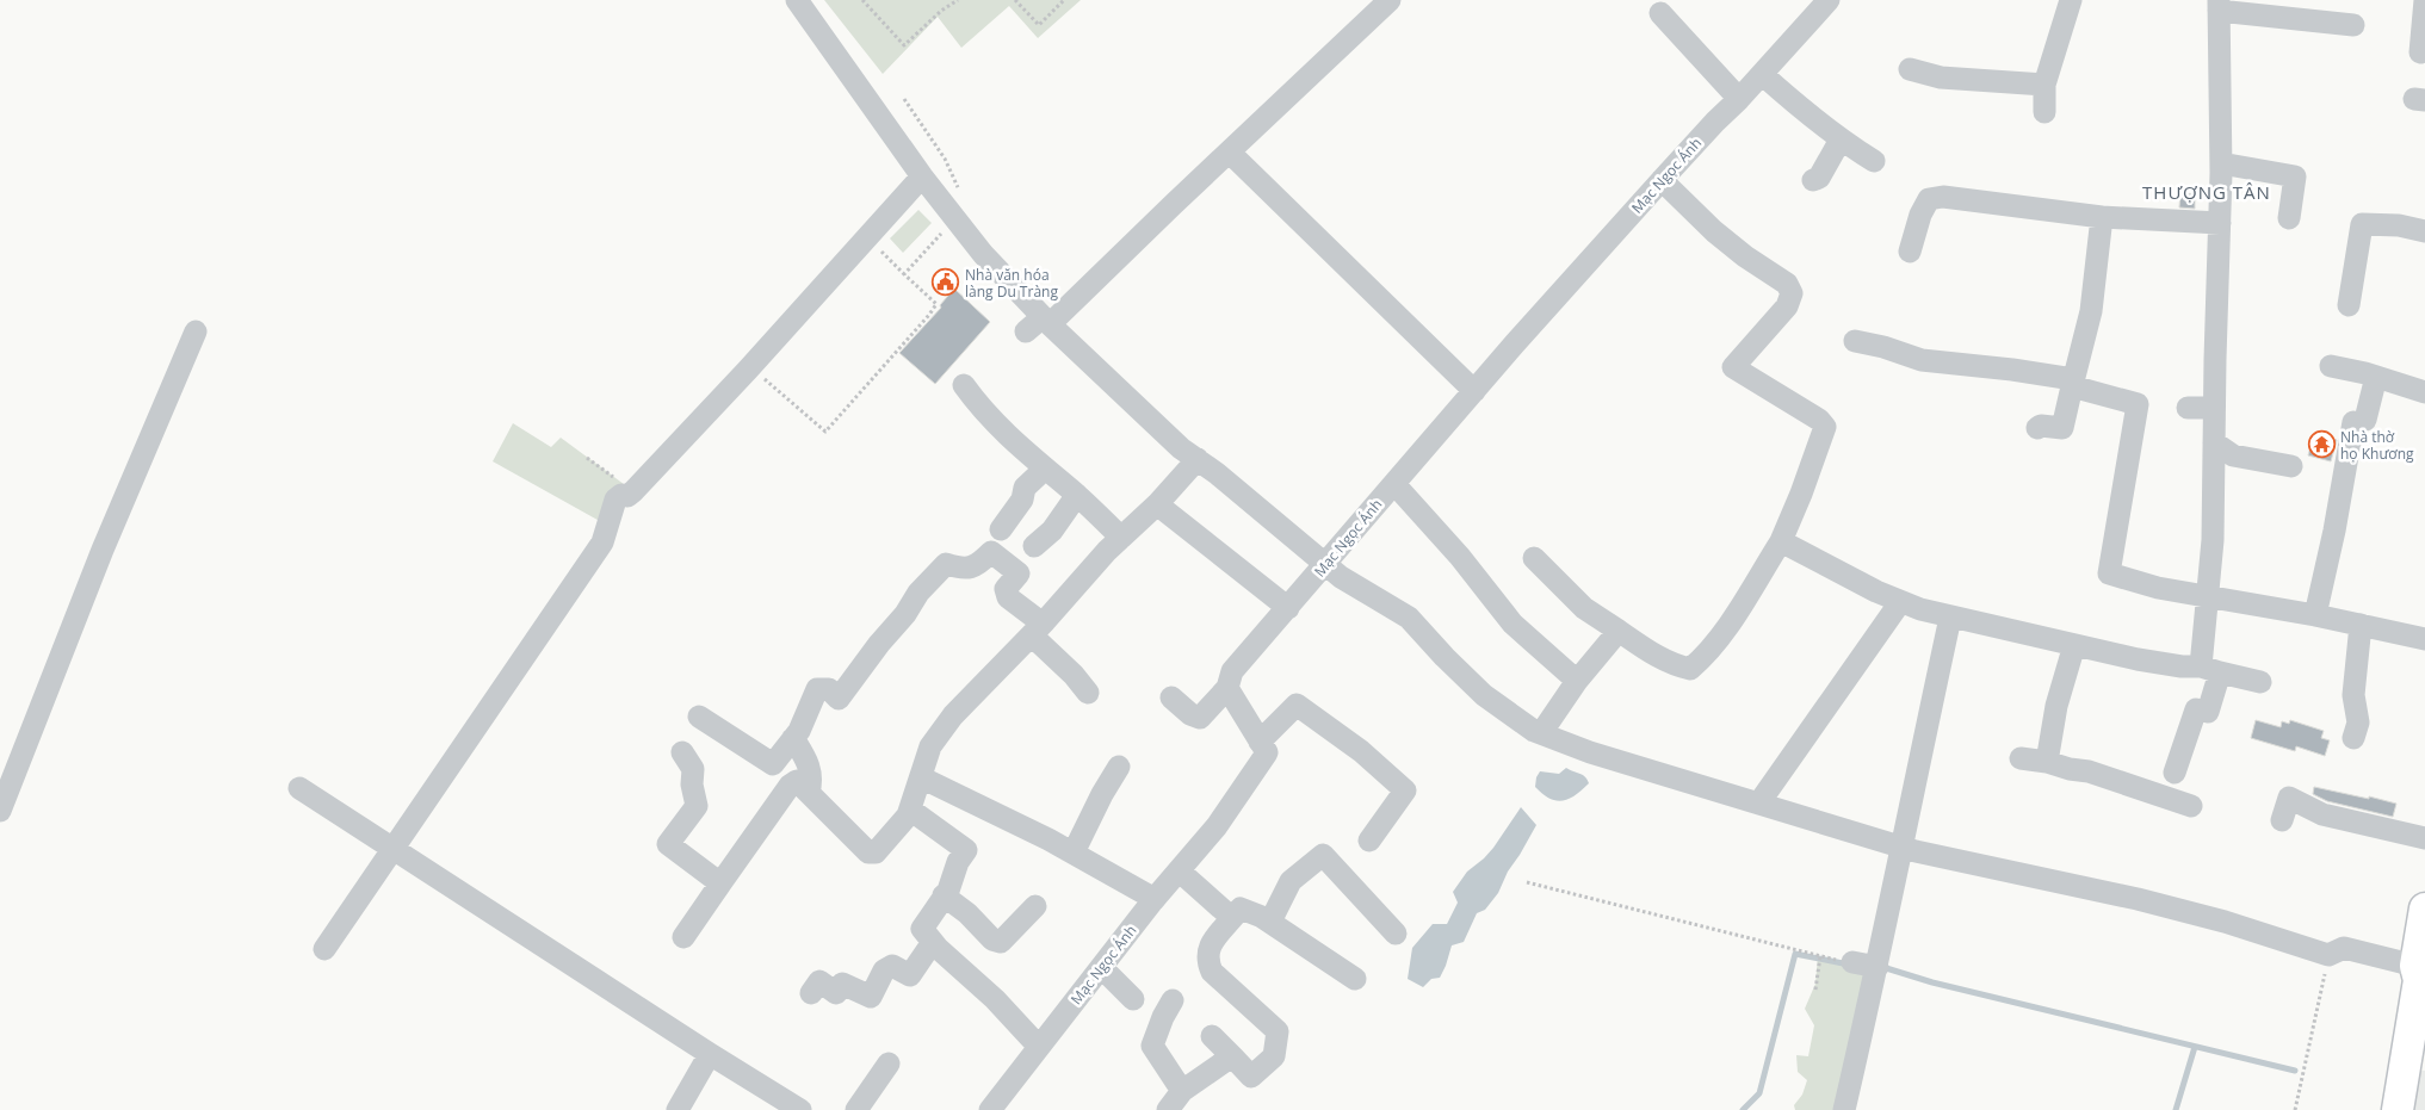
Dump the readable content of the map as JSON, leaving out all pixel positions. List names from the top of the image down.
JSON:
{
  "streets": {
    "street": ["Mạc Ngọc Ánh"]
  },
  "districts": ["THƯỢNG TÂN"],
  "places": {
    "public building": ["Nhà văn hóa làng Du Tràng"],
    "temple": ["Nhà thờ họ Khương"]
  }
}
